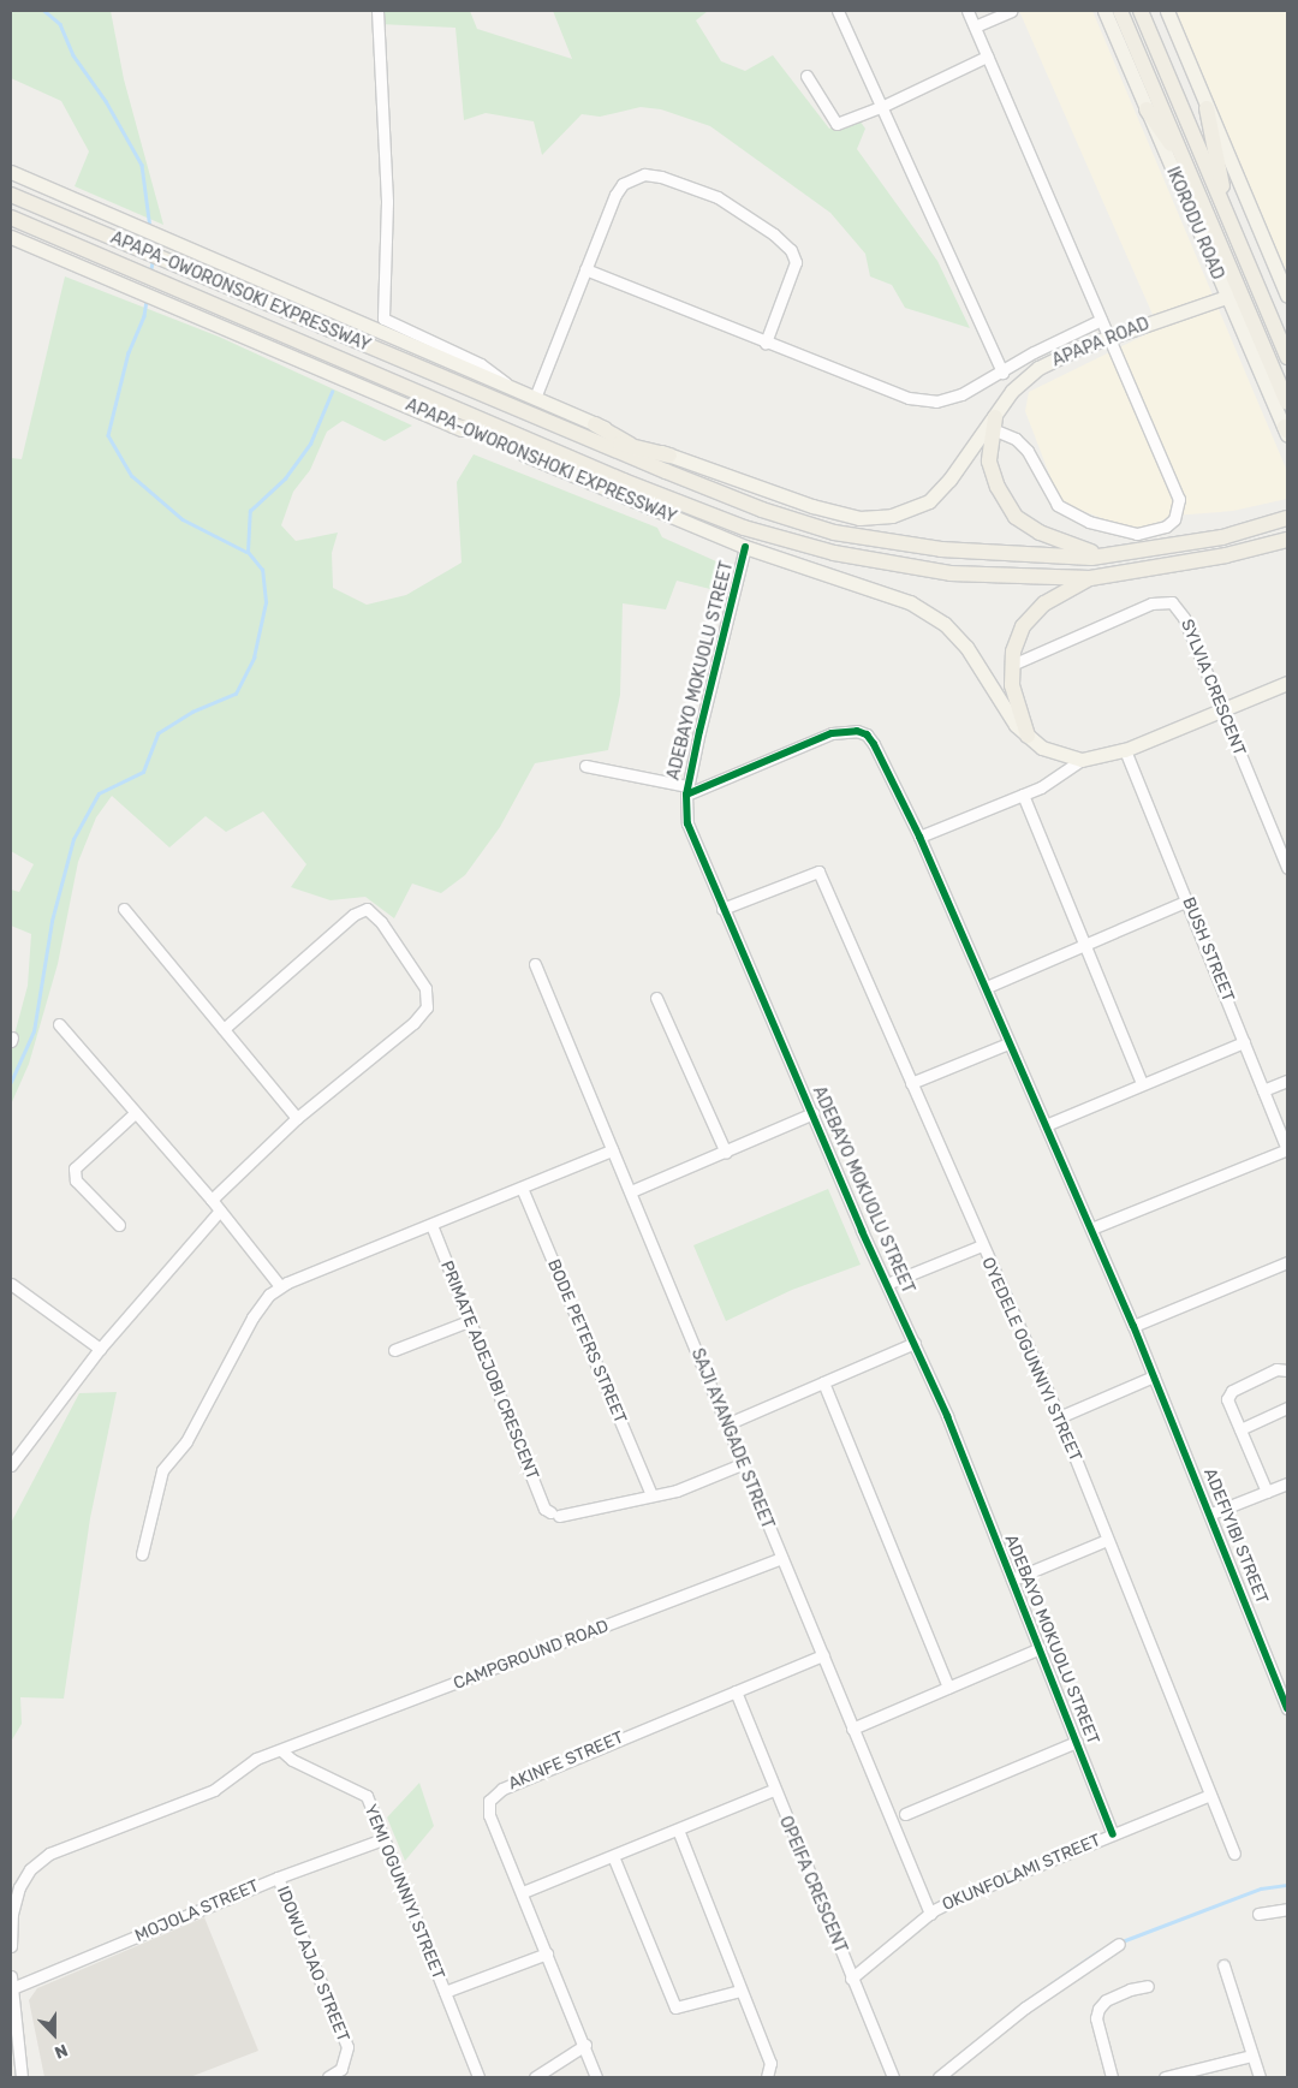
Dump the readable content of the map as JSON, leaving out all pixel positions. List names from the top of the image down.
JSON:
{
  "streets": {
    "highway": ["IKORODU ROAD", "APAPA-OWORONSOKI EXPRESSWAY", "APAPA-OWORONSHOKI EXPRESSWAY"],
    "main road": ["APAPA ROAD"],
    "street": [
      "ADEBAYO MOKUOLU STREET",
      "SYLVIA CRESCENT",
      "BUSH STREET",
      "BODE PETERS STREET",
      "OYEDELE OGUNNIYI STREET",
      "PRIMATE ADEJOBI CRESCENT",
      "SAJI AYANGADE STREET",
      "ADEFIYIBI STREET",
      "CAMPGROUND ROAD",
      "AKINFE STREET",
      "OKUNFOLAMI STREET",
      "OPEIFA CRESCENT",
      "YEMI OGUNNIYI STREET",
      "MOJOLA STREET",
      "IDOWU AJAO STREET"
    ]
  },
  "crossings": [
    ["IKORODU ROAD", "APAPA ROAD"],
    ["APAPA-OWORONSOKI EXPRESSWAY", "APAPA-OWORONSHOKI EXPRESSWAY"],
    ["APAPA-OWORONSHOKI EXPRESSWAY", "ADEBAYO MOKUOLU STREET"],
    ["ADEBAYO MOKUOLU STREET", "OYEDELE OGUNNIYI STREET"],
    ["ADEBAYO MOKUOLU STREET", "ADEFIYIBI STREET"],
    ["ADEBAYO MOKUOLU STREET", "OKUNFOLAMI STREET"],
    ["BODE PETERS STREET", "PRIMATE ADEJOBI CRESCENT"],
    ["OYEDELE OGUNNIYI STREET", "OKUNFOLAMI STREET"],
    ["SAJI AYANGADE STREET", "CAMPGROUND ROAD"],
    ["SAJI AYANGADE STREET", "AKINFE STREET"],
    ["SAJI AYANGADE STREET", "OKUNFOLAMI STREET"],
    ["CAMPGROUND ROAD", "YEMI OGUNNIYI STREET"],
    ["AKINFE STREET", "OPEIFA CRESCENT"],
    ["OKUNFOLAMI STREET", "OPEIFA CRESCENT"],
    ["YEMI OGUNNIYI STREET", "MOJOLA STREET"],
    ["MOJOLA STREET", "IDOWU AJAO STREET"]
  ],
  "north": "bottom"
}
